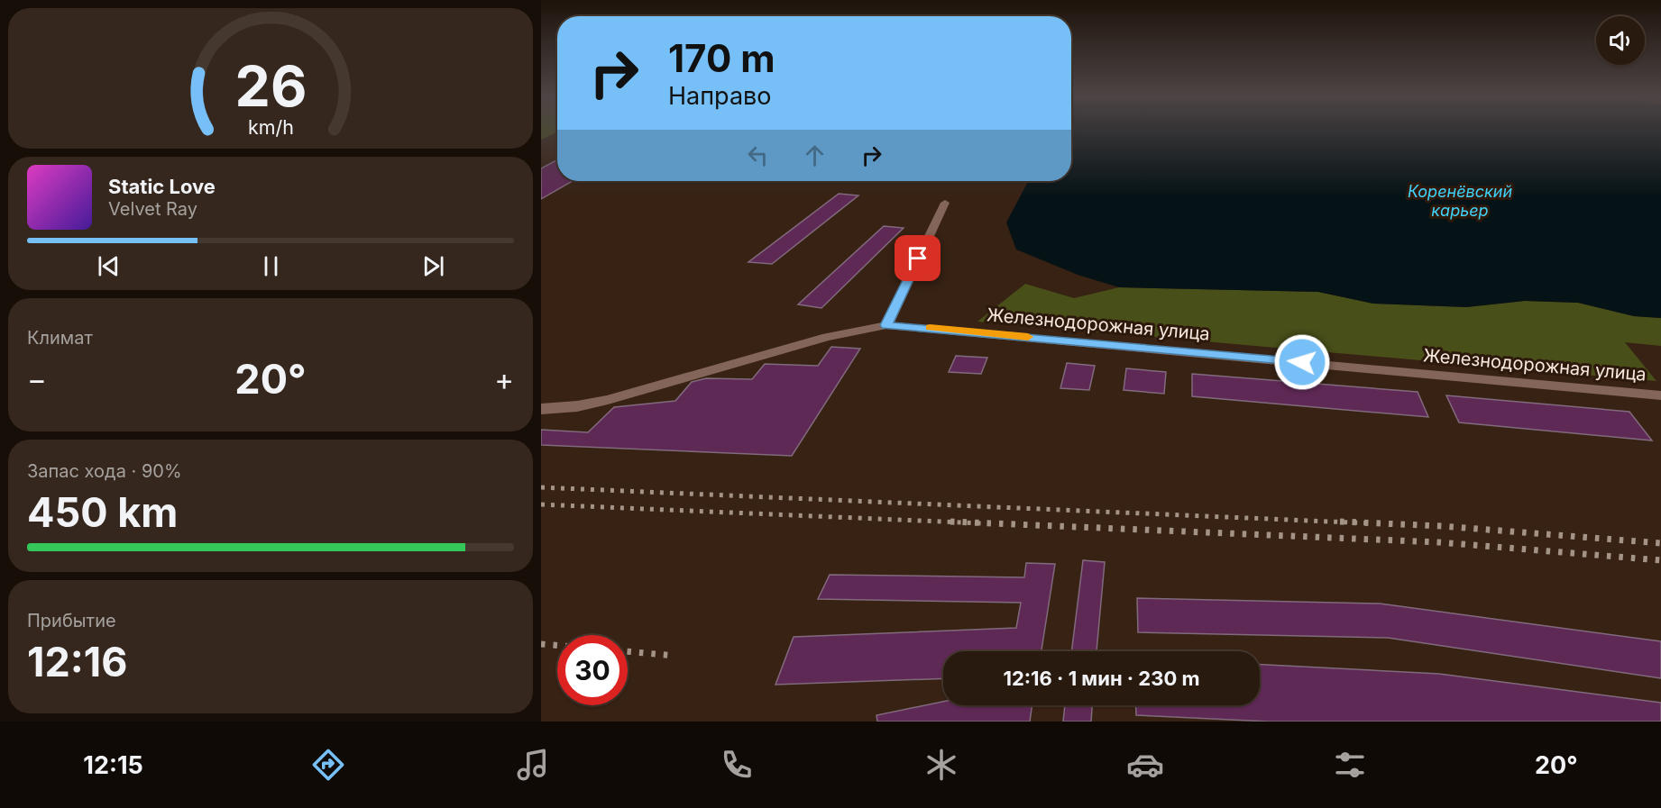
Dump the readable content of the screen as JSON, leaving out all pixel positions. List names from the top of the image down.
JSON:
{
  "streets": {
    "street": ["Железнодорожная улица"]
  },
  "water": ["Коренёвский карьер"],
  "page": {
    "turn": ["170 m", "Направо"],
    "song": ["Static Love", "Velvet Ray"],
    "tile": [
      "Климат",
      ["Запас хода · 90%", "450 km"],
      ["Прибытие", "12:16"]
    ],
    "heat": ["−", "20°", "+"],
    "limit": "30",
    "trip": "12:16 · 1 мин · 230 m",
    "tabs": ["12:15", "20°"],
    "gauge": ["26", "km/h"]
  }
}
